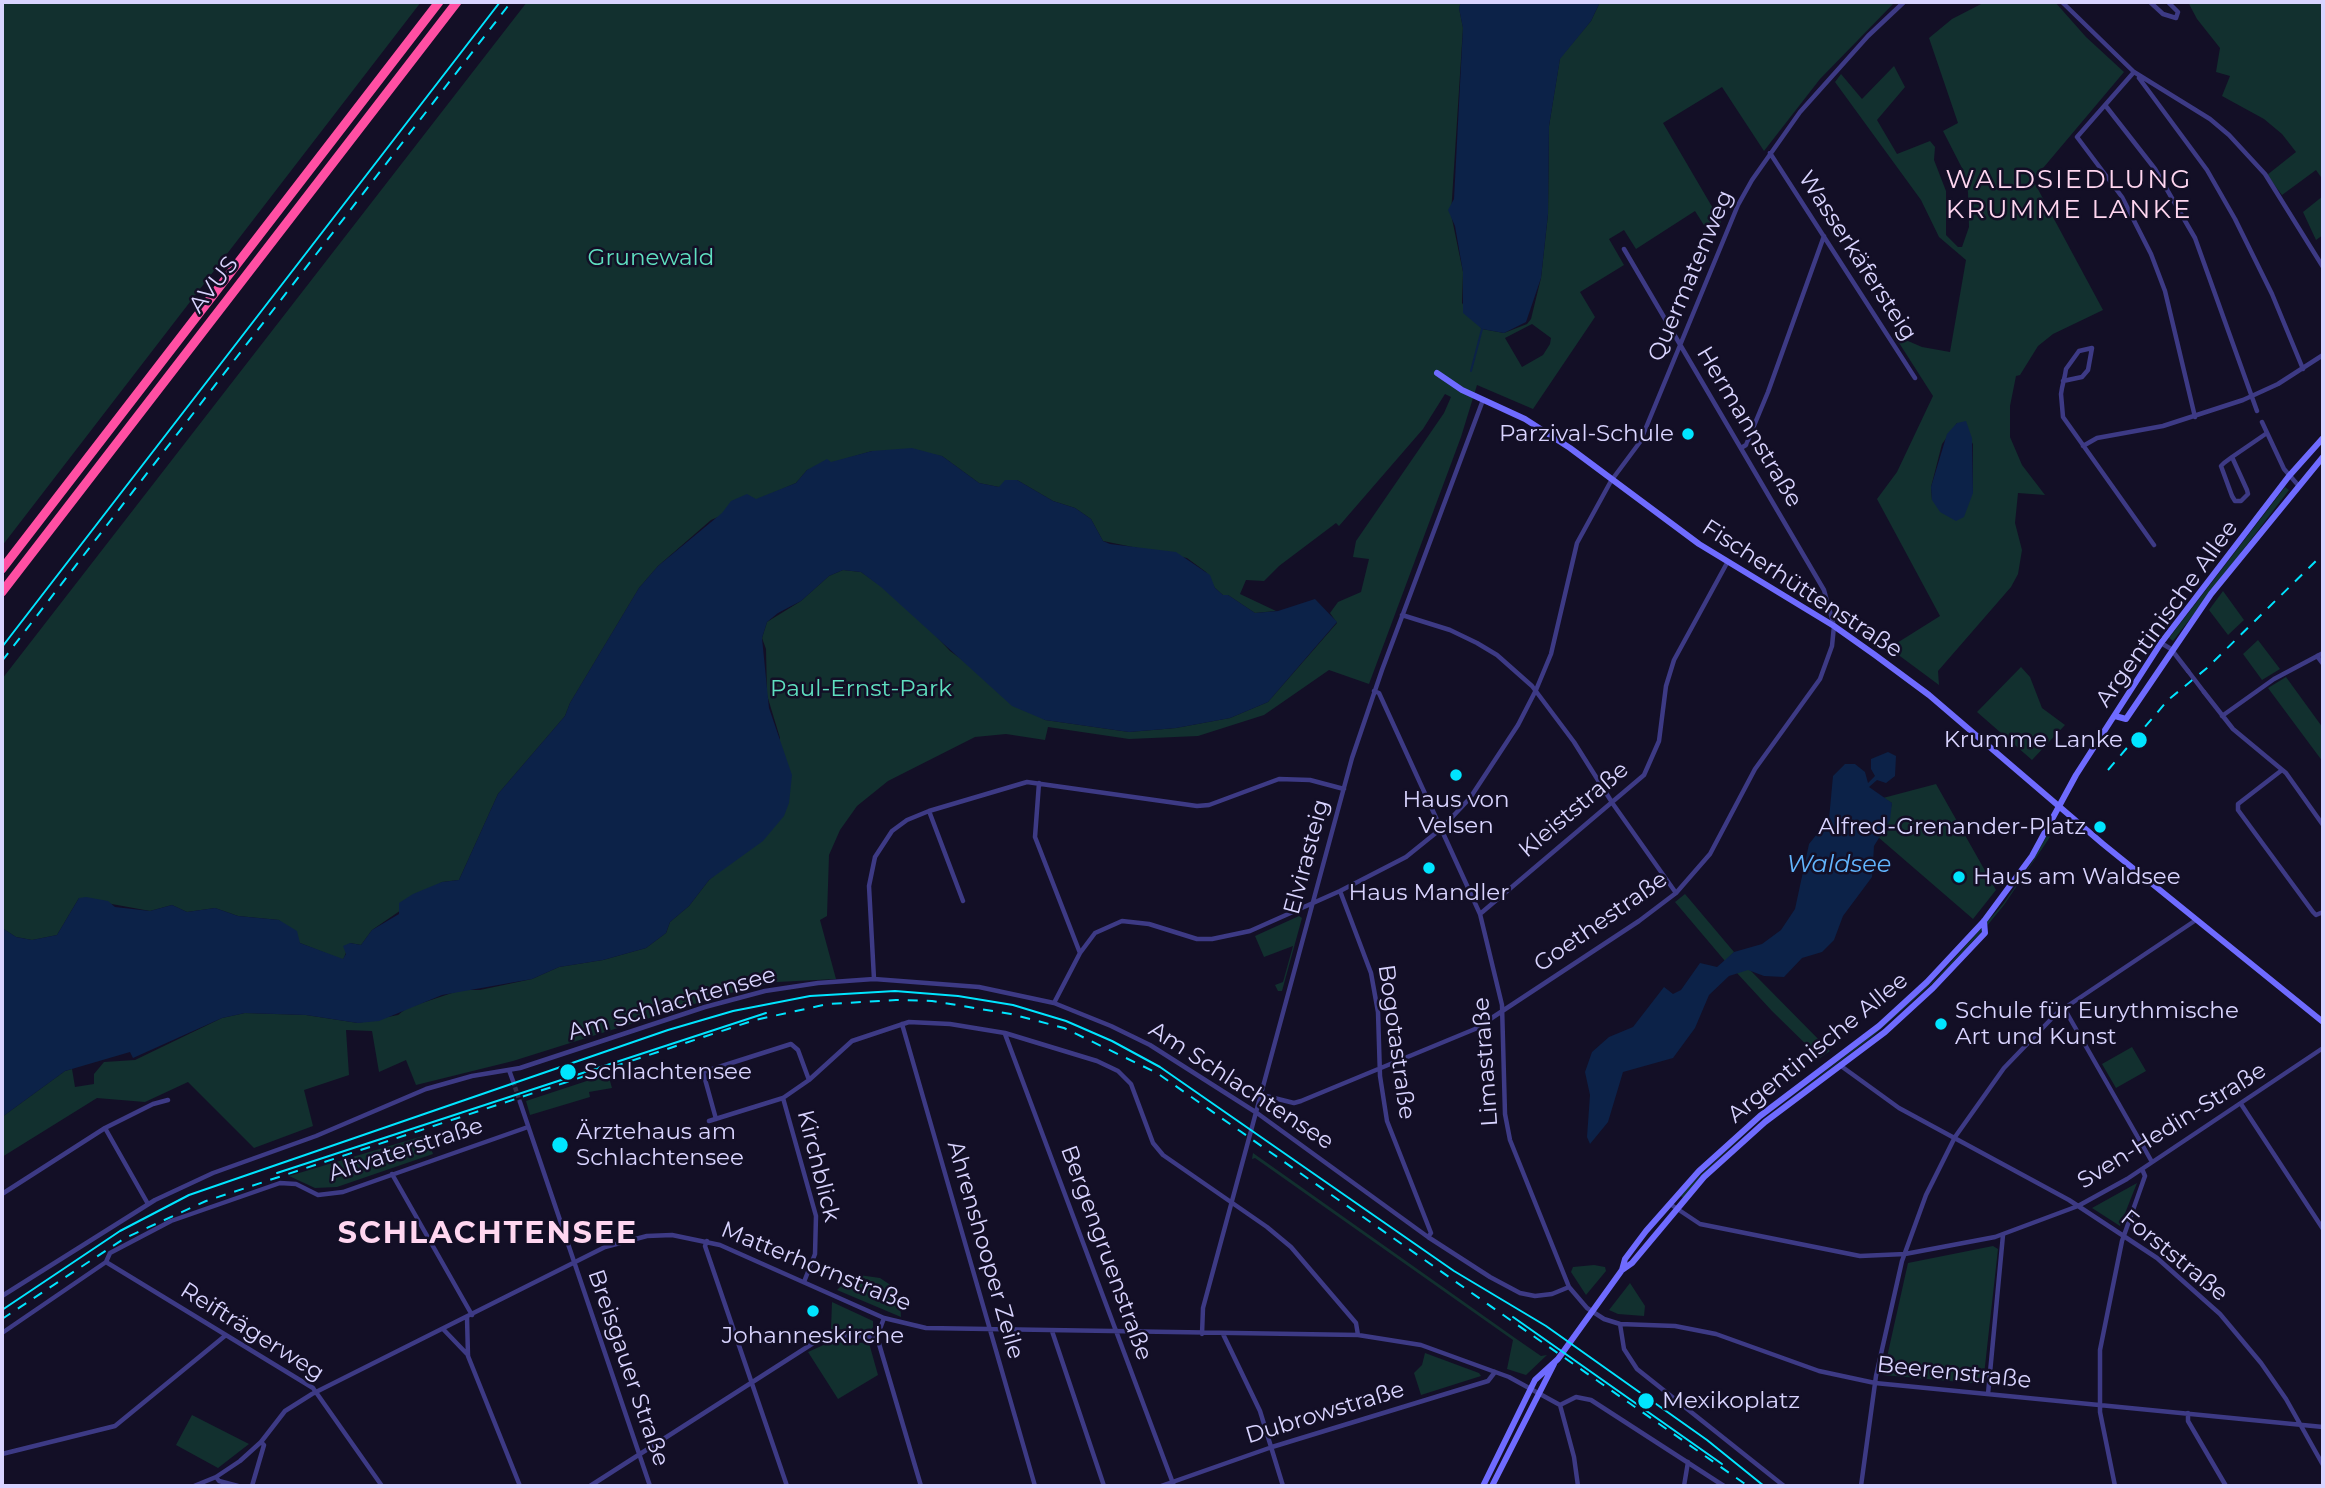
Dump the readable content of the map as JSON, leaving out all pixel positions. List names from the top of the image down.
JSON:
{
  "streets": {
    "highway": ["AVUS"],
    "main road": ["Fischerhüttenstraße", "Argentinische Allee"],
    "street": [
      "Wasserkäfersteig",
      "Quermatenweg",
      "Hermannstraße",
      "Kleiststraße",
      "Elvirasteig",
      "Goethestraße",
      "Am Schlachtensee",
      "Bogotastraße",
      "Limastraße",
      "Sven-Hedin-Straße",
      "Altvaterstraße",
      "Kirchblick",
      "Ahrenshooper Zeile",
      "Bergengruenstraße",
      "Forststraße",
      "Matterhornstraße",
      "Reifträgerweg",
      "Breisgauer Straße",
      "Beerenstraße",
      "Dubrowstraße"
    ]
  },
  "crossings": [
    ["Wasserkäfersteig", "Quermatenweg"],
    ["Quermatenweg", "Hermannstraße"],
    ["Quermatenweg", "Fischerhüttenstraße"],
    ["Quermatenweg", "Elvirasteig"],
    ["Quermatenweg", "Am Schlachtensee"],
    ["Quermatenweg", "Bogotastraße"],
    ["Quermatenweg", "Limastraße"],
    ["Hermannstraße", "Fischerhüttenstraße"],
    ["Hermannstraße", "Goethestraße"],
    ["Fischerhüttenstraße", "Argentinische Allee"],
    ["Fischerhüttenstraße", "Kleiststraße"],
    ["Fischerhüttenstraße", "Elvirasteig"],
    ["Fischerhüttenstraße", "Goethestraße"],
    ["Argentinische Allee", "Limastraße"],
    ["Argentinische Allee", "Sven-Hedin-Straße"],
    ["Argentinische Allee", "Forststraße"],
    ["Argentinische Allee", "Beerenstraße"],
    ["Kleiststraße", "Limastraße"],
    ["Elvirasteig", "Goethestraße"],
    ["Elvirasteig", "Am Schlachtensee"],
    ["Elvirasteig", "Limastraße"],
    ["Elvirasteig", "Matterhornstraße"],
    ["Goethestraße", "Bogotastraße"],
    ["Goethestraße", "Limastraße"],
    ["Am Schlachtensee", "Bogotastraße"],
    ["Am Schlachtensee", "Limastraße"],
    ["Limastraße", "Beerenstraße"],
    ["Sven-Hedin-Straße", "Forststraße"],
    ["Altvaterstraße", "Reifträgerweg"],
    ["Altvaterstraße", "Breisgauer Straße"],
    ["Kirchblick", "Matterhornstraße"],
    ["Ahrenshooper Zeile", "Matterhornstraße"],
    ["Bergengruenstraße", "Matterhornstraße"],
    ["Bergengruenstraße", "Dubrowstraße"],
    ["Forststraße", "Beerenstraße"],
    ["Matterhornstraße", "Reifträgerweg"],
    ["Matterhornstraße", "Breisgauer Straße"],
    ["Matterhornstraße", "Dubrowstraße"]
  ],
  "districts": ["WALDSIEDLUNG KRUMME LANKE", "SCHLACHTENSEE"],
  "water": ["Waldsee"],
  "parks": ["Grunewald", "Paul-Ernst-Park"],
  "places": [
    "Parzival-Schule",
    "Krumme Lanke",
    "Haus von Velsen",
    "Alfred-Grenander-Platz",
    "Haus Mandler",
    "Haus am Waldsee",
    "Schule für Eurythmische Art und Kunst",
    "Schlachtensee",
    "Ärztehaus am Schlachtensee",
    "Johanneskirche",
    "Mexikoplatz"
  ]
}
